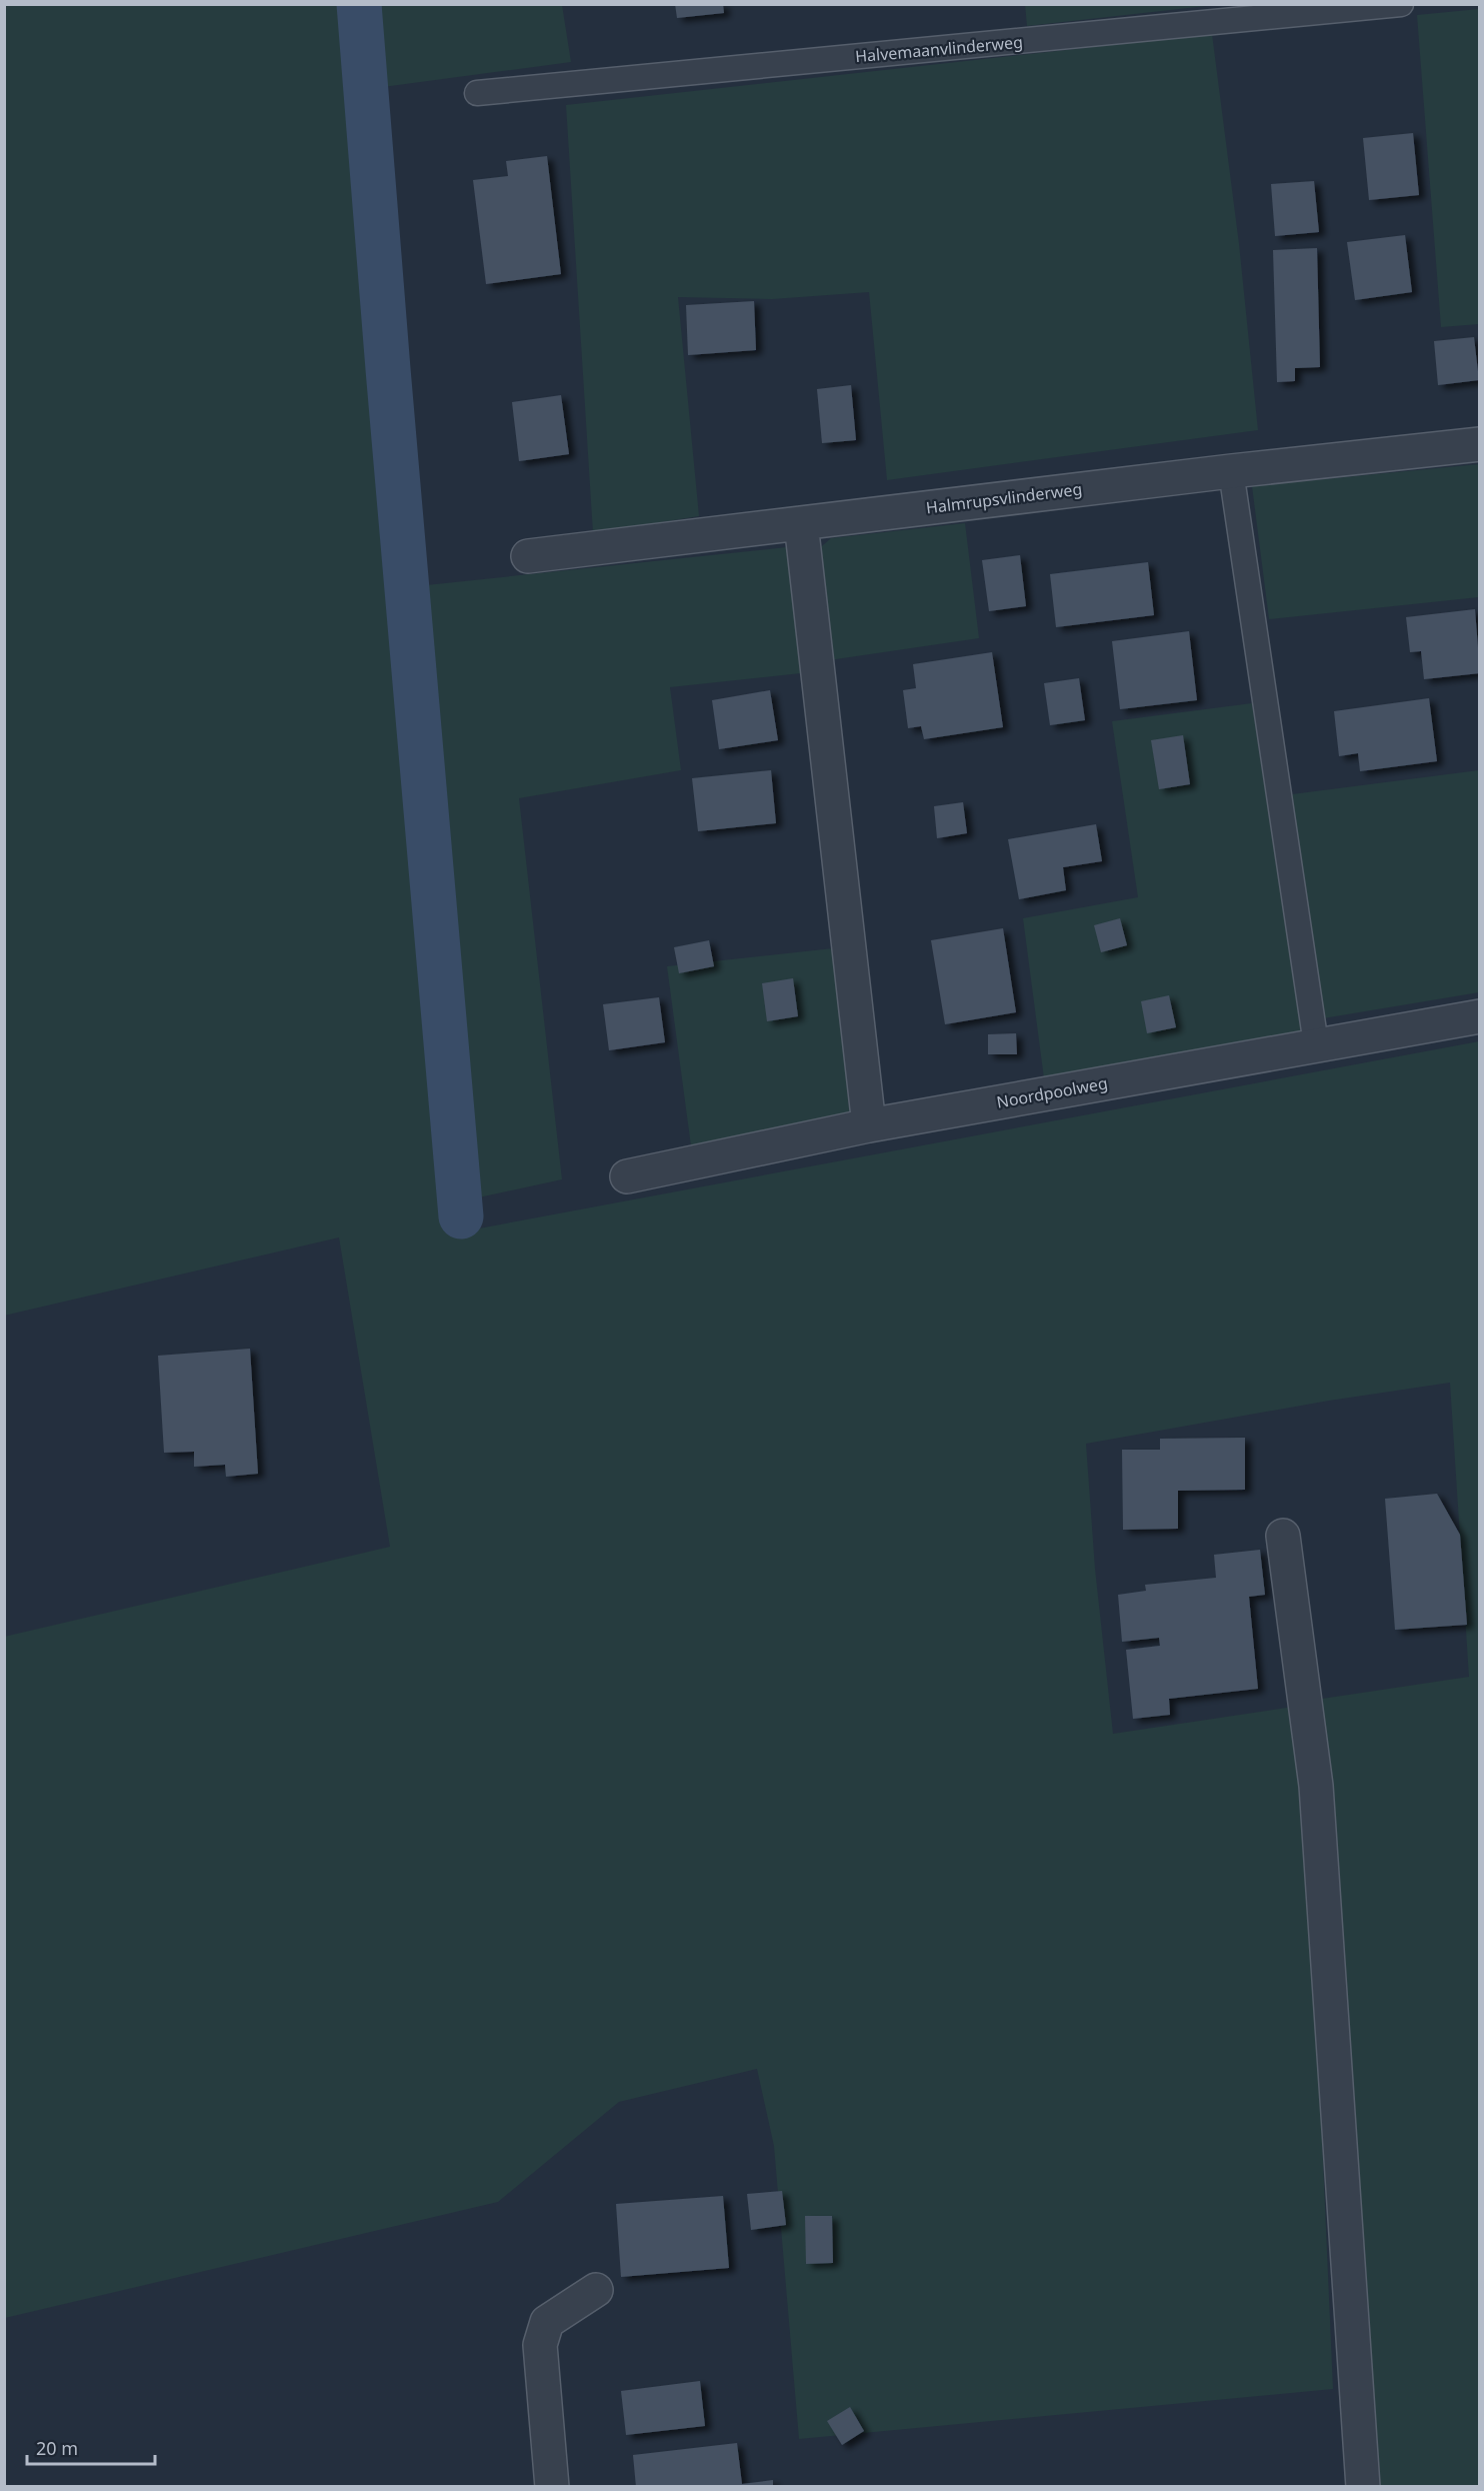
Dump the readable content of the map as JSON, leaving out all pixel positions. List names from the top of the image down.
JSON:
{
  "streets": {
    "street": ["Halmrupsvlinderweg", "Noordpoolweg"],
    "lane": ["Halvemaanvlinderweg"]
  },
  "scale_bar": "20 m"
}
